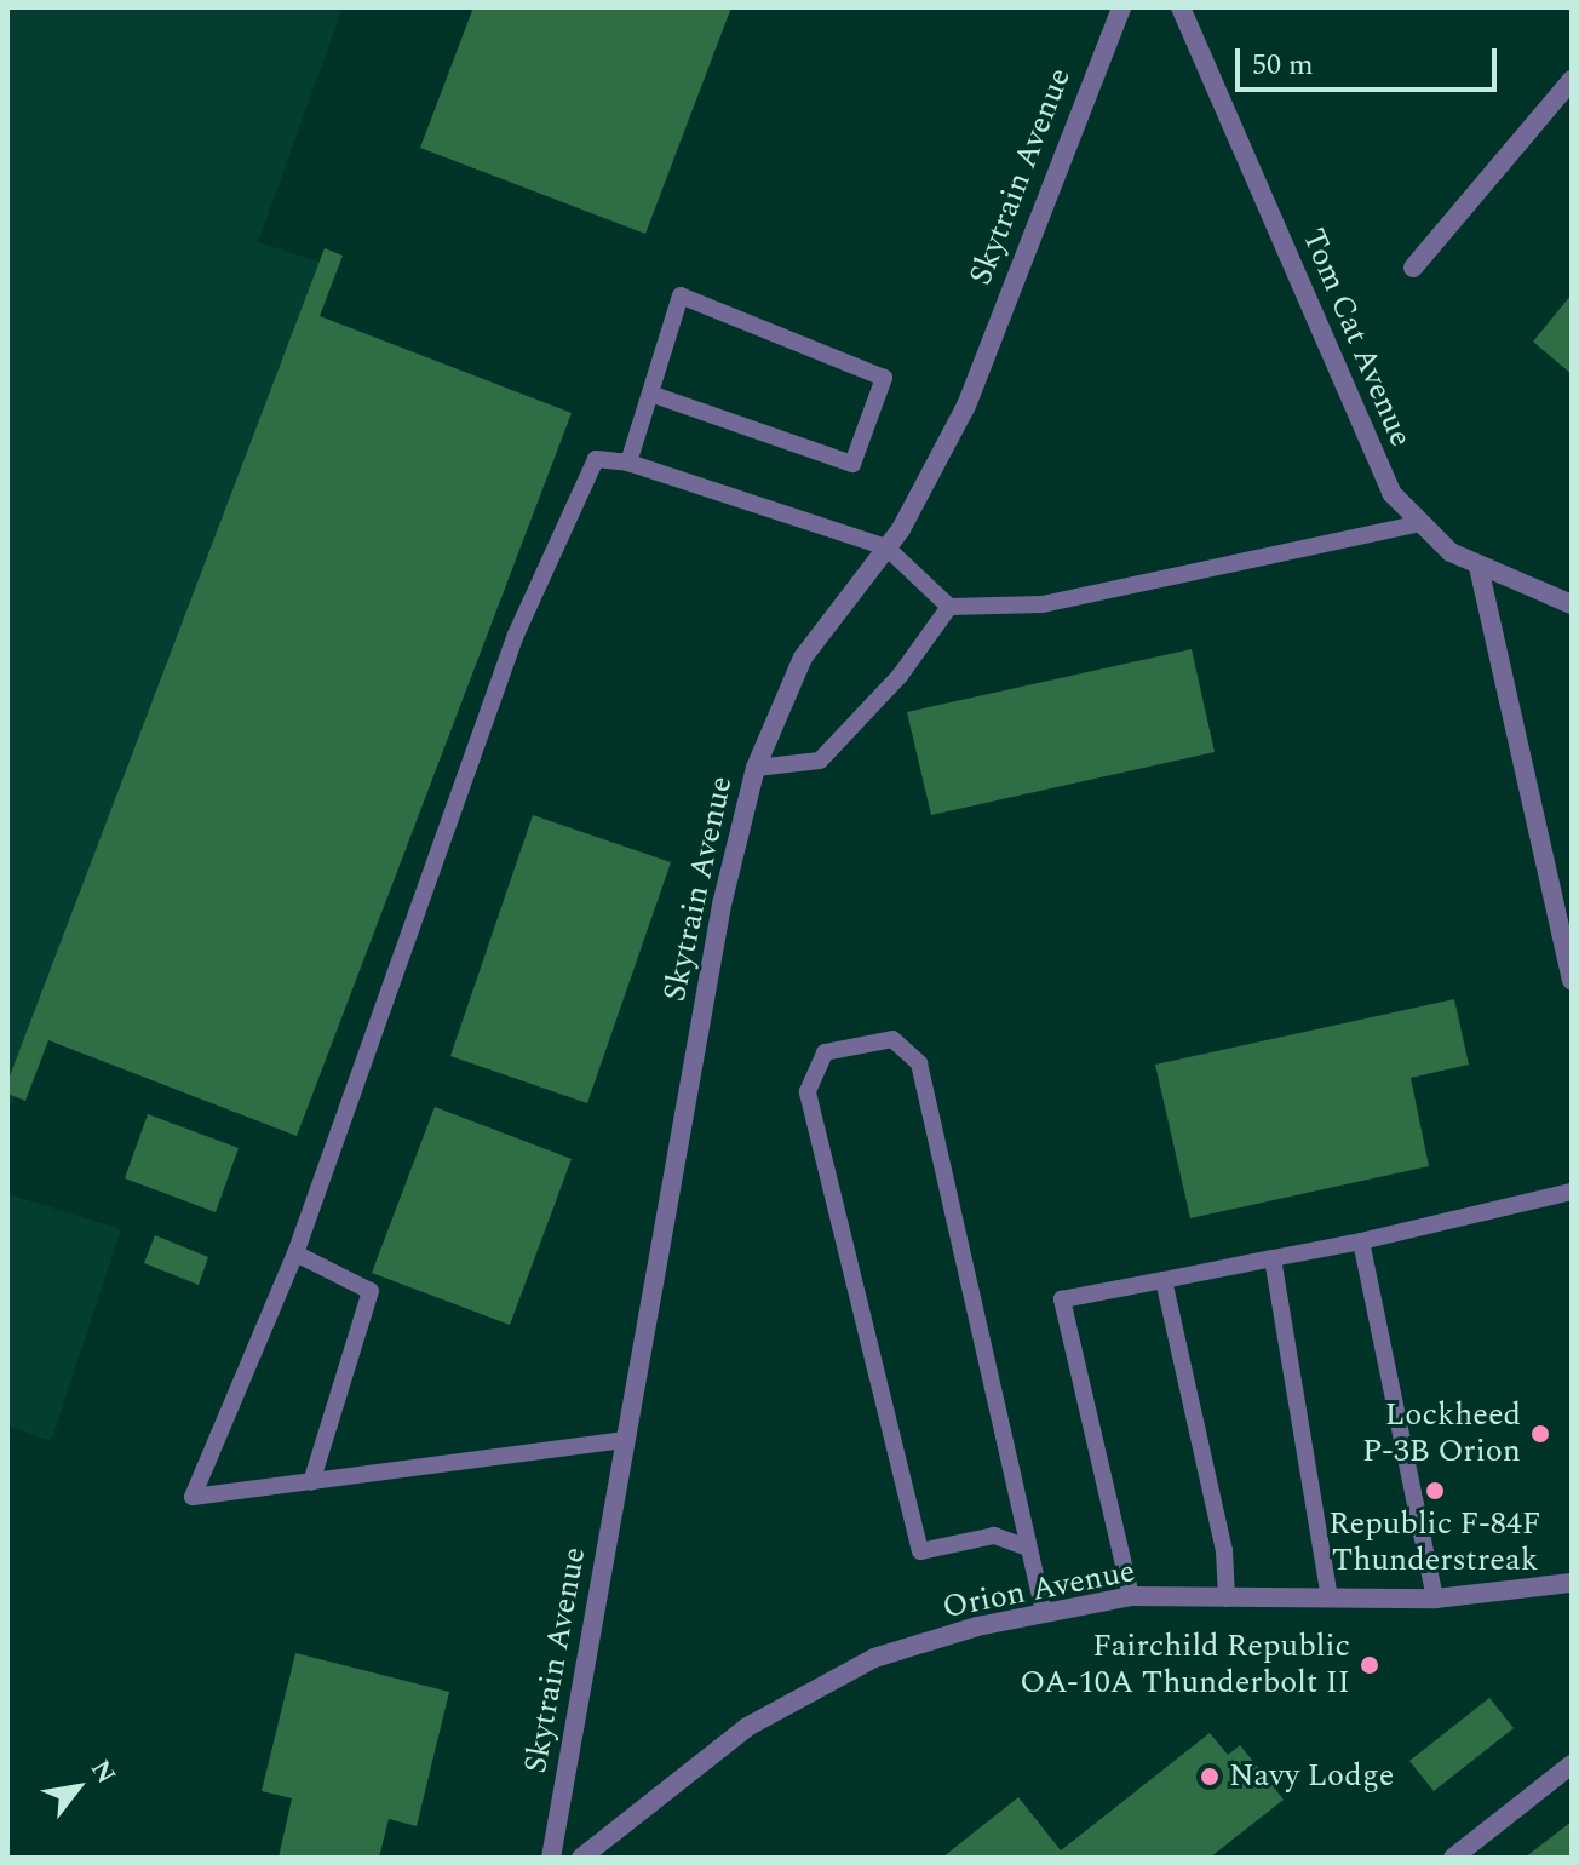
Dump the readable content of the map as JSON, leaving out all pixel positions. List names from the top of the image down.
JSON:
{
  "streets": {
    "street": ["Skytrain Avenue", "Tom Cat Avenue", "Orion Avenue"]
  },
  "places": [
    "Lockheed P-3B Orion",
    "Republic F-84F Thunderstreak",
    "Fairchild Republic OA-10A Thunderbolt II",
    "Navy Lodge"
  ],
  "scale_bar": "50 m",
  "north": "top right"
}
